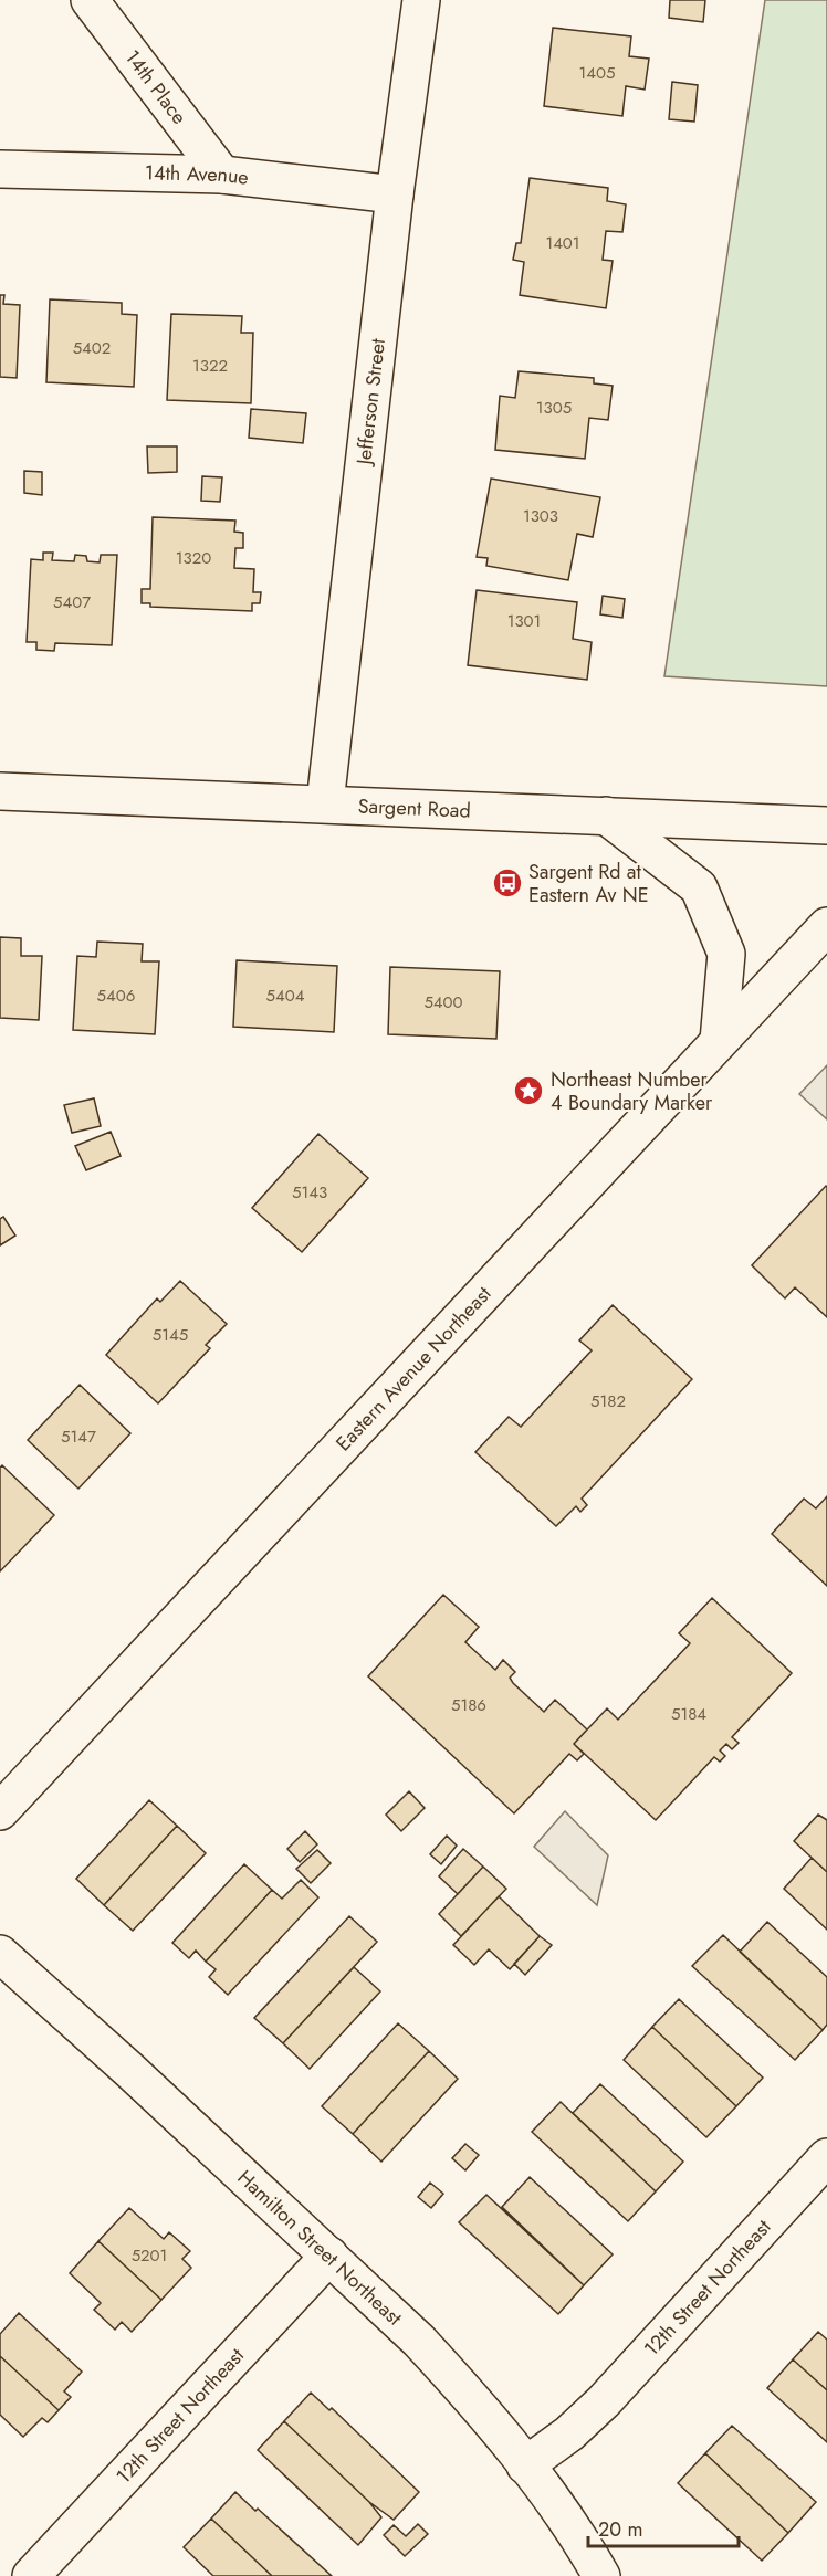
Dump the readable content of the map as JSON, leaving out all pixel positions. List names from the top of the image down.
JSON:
{
  "streets": {
    "street": [
      "14th Place",
      "14th Avenue",
      "Jefferson Street",
      "Sargent Road",
      "Eastern Avenue Northeast",
      "Hamilton Street Northeast",
      "12th Street Northeast"
    ]
  },
  "crossings": [
    ["14th Place", "14th Avenue"],
    ["14th Avenue", "Jefferson Street"],
    ["Jefferson Street", "Sargent Road"],
    ["Hamilton Street Northeast", "12th Street Northeast"]
  ],
  "places": {
    "bus stop": ["Sargent Rd at Eastern Av NE"],
    "place": ["Northeast Number 4 Boundary Marker"]
  },
  "house_numbers": [
    "1405",
    "1401",
    "5402",
    "1322",
    "1305",
    "1303",
    "1320",
    "5407",
    "1301",
    "5406",
    "5404",
    "5400",
    "5143",
    "5145",
    "5182",
    "5147",
    "5186",
    "5184",
    "5201"
  ],
  "scale_bar": "20 m"
}
